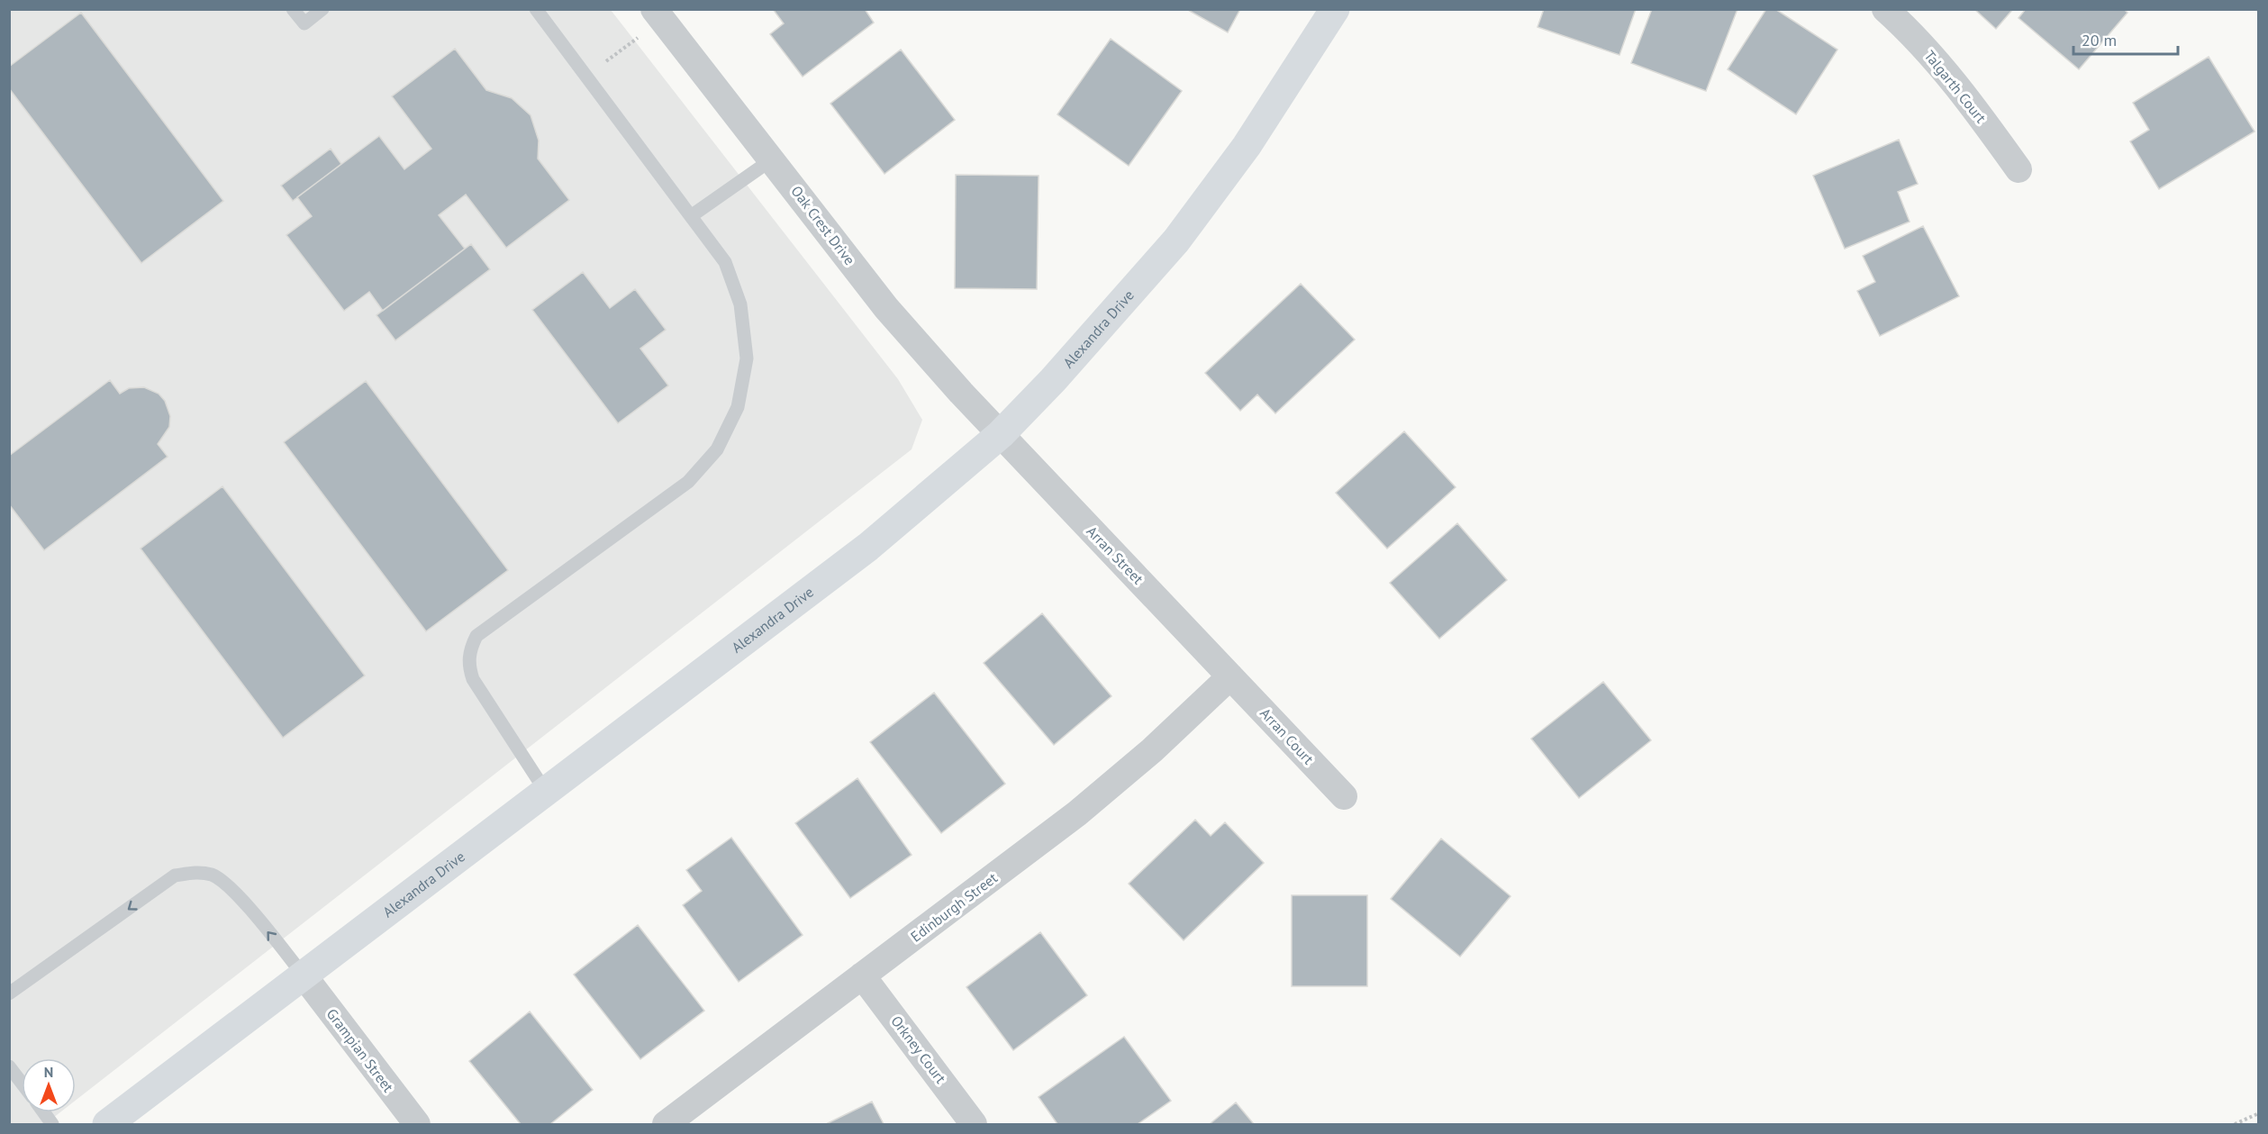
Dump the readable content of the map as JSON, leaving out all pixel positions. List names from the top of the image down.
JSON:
{
  "streets": {
    "street": [
      "Talgarth Court",
      "Oak Crest Drive",
      "Alexandra Drive",
      "Arran Street",
      "Arran Court",
      "Edinburgh Street",
      "Orkney Court",
      "Grampian Street"
    ]
  },
  "crossings": [
    ["Oak Crest Drive", "Alexandra Drive"],
    ["Oak Crest Drive", "Arran Street"],
    ["Alexandra Drive", "Arran Street"],
    ["Alexandra Drive", "Grampian Street"],
    ["Arran Street", "Arran Court"],
    ["Arran Street", "Edinburgh Street"],
    ["Arran Court", "Edinburgh Street"],
    ["Edinburgh Street", "Orkney Court"]
  ],
  "scale_bar": "20 m",
  "north": "top"
}
